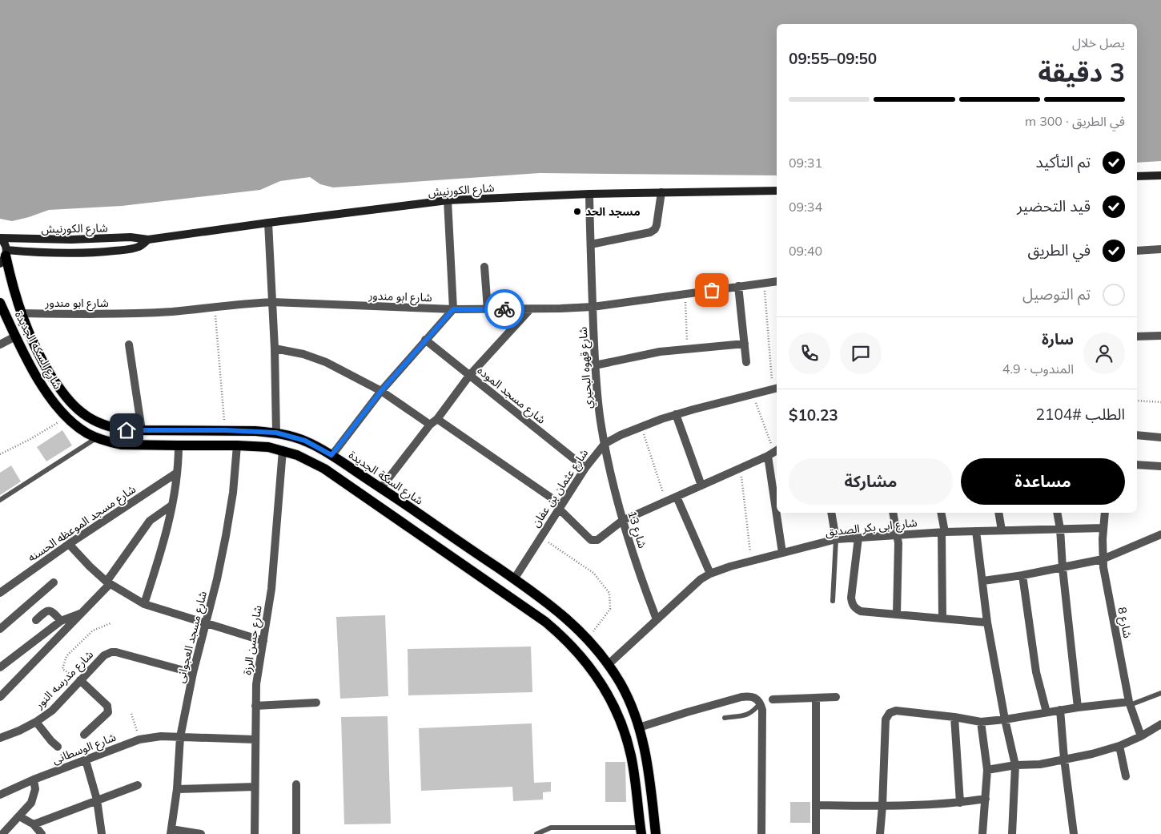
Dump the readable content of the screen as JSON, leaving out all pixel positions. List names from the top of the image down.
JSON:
{
  "streets": {
    "main road": ["شارع الكورنيش", "شارع السكة الجديدة"],
    "street": [
      "شارع ابو مندور",
      "شارع قهوه البحيري",
      "شارع مسجد الموده",
      "شارع عثمان بن عفان",
      "شارع مسجد الموعظه الحسنه",
      "شارع ابى بكر الصديق",
      "شارع 13",
      "شارع 8",
      "شارع مسجد العجوانى",
      "شارع حسن الرزة",
      "شارع مدرسه النور",
      "شارع الوسطانى"
    ]
  },
  "crossings": [
    ["شارع الكورنيش", "شارع السكة الجديدة"],
    ["شارع الكورنيش", "شارع قهوه البحيري"],
    ["شارع ابو مندور", "شارع السكة الجديدة"],
    ["شارع ابو مندور", "شارع قهوه البحيري"],
    ["شارع السكة الجديدة", "شارع عثمان بن عفان"],
    ["شارع السكة الجديدة", "شارع ابى بكر الصديق"],
    ["شارع السكة الجديدة", "شارع مسجد العجوانى"],
    ["شارع السكة الجديدة", "شارع حسن الرزة"],
    ["شارع قهوه البحيري", "شارع عثمان بن عفان"],
    ["شارع قهوه البحيري", "شارع 13"],
    ["شارع مسجد الموده", "شارع عثمان بن عفان"],
    ["شارع عثمان بن عفان", "شارع 13"],
    ["شارع ابى بكر الصديق", "شارع 13"],
    ["شارع ابى بكر الصديق", "شارع 8"],
    ["شارع مسجد العجوانى", "شارع مدرسه النور"],
    ["شارع مسجد العجوانى", "شارع الوسطانى"],
    ["شارع حسن الرزة", "شارع الوسطانى"]
  ],
  "places": ["مسجد الحد"],
  "page": {
    "heading": ["3 دقيقة", "يصل خلال", "09:50–09:55"],
    "panel": [
      "سارة",
      "المندوب · 4.9",
      "الطلب #2104",
      "$10.23"
    ],
    "bar": "في الطريق · 300 m",
    "list": [
      ["تم التأكيد", "09:31"],
      ["قيد التحضير", "09:34"],
      ["في الطريق", "09:40"],
      "تم التوصيل"
    ],
    "buttons": ["مساعدة", "مشاركة"]
  }
}
